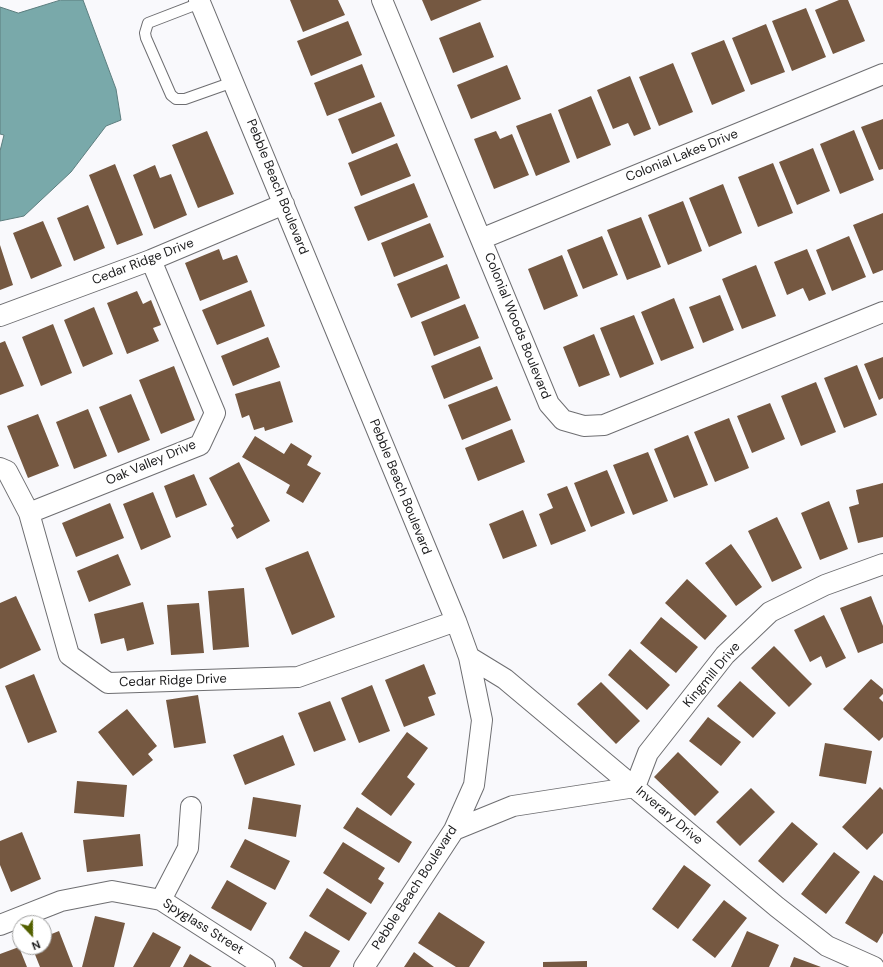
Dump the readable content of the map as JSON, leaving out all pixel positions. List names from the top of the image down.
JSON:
{
  "streets": {
    "street": [
      "Colonial Lakes Drive",
      "Pebble Beach Boulevard",
      "Cedar Ridge Drive",
      "Colonial Woods Boulevard",
      "Oak Valley Drive",
      "Kingmill Drive",
      "Inverary Drive",
      "Spyglass Street"
    ]
  },
  "crossings": [
    ["Colonial Lakes Drive", "Colonial Woods Boulevard"],
    ["Pebble Beach Boulevard", "Cedar Ridge Drive"],
    ["Pebble Beach Boulevard", "Inverary Drive"],
    ["Cedar Ridge Drive", "Oak Valley Drive"],
    ["Kingmill Drive", "Inverary Drive"]
  ],
  "north": "bottom"
}
